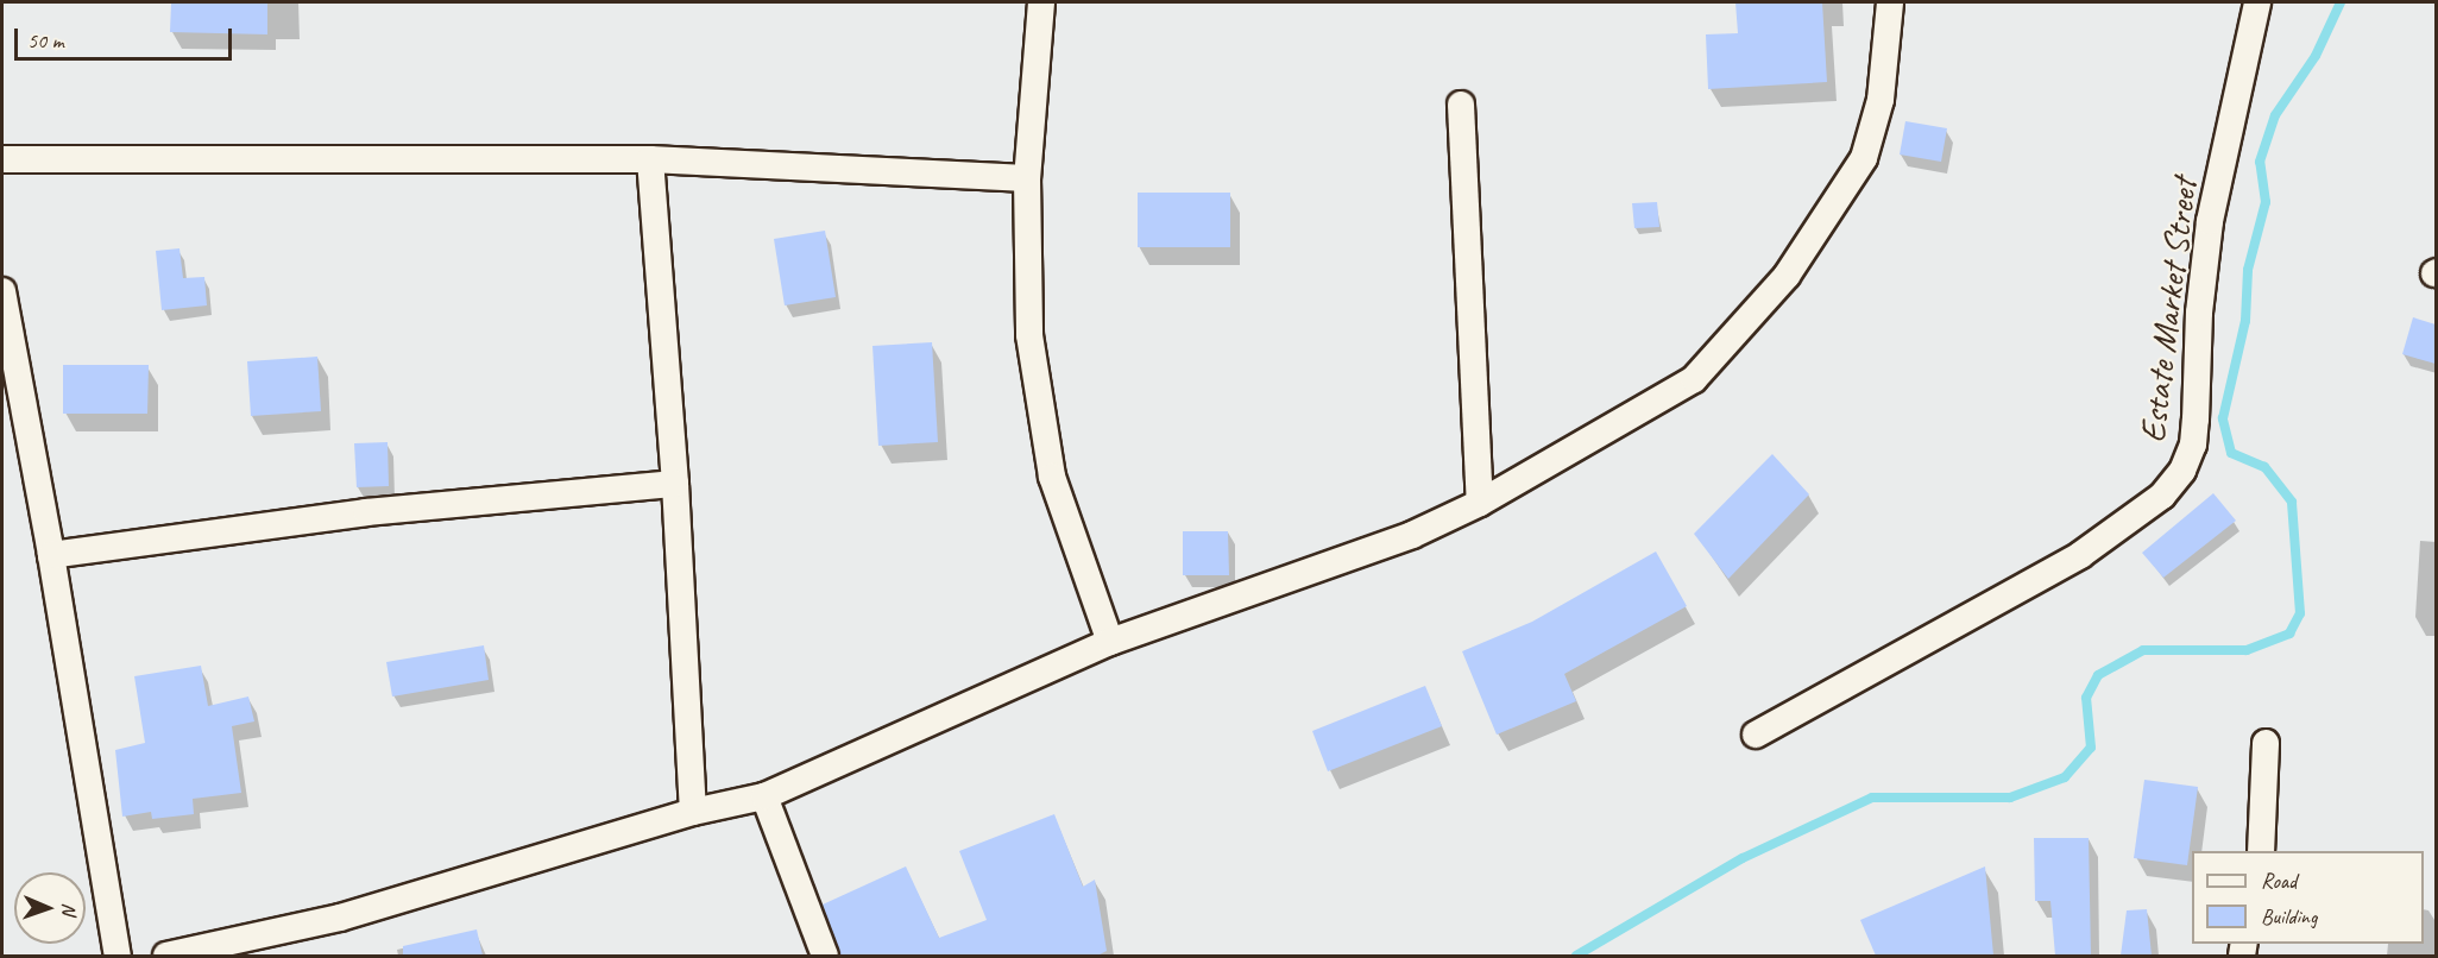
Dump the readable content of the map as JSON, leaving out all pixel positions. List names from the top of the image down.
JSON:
{
  "streets": {
    "street": ["Estate Market Street"]
  },
  "legend": ["Road", "Building"],
  "scale_bar": "50 m",
  "north": "right"
}
